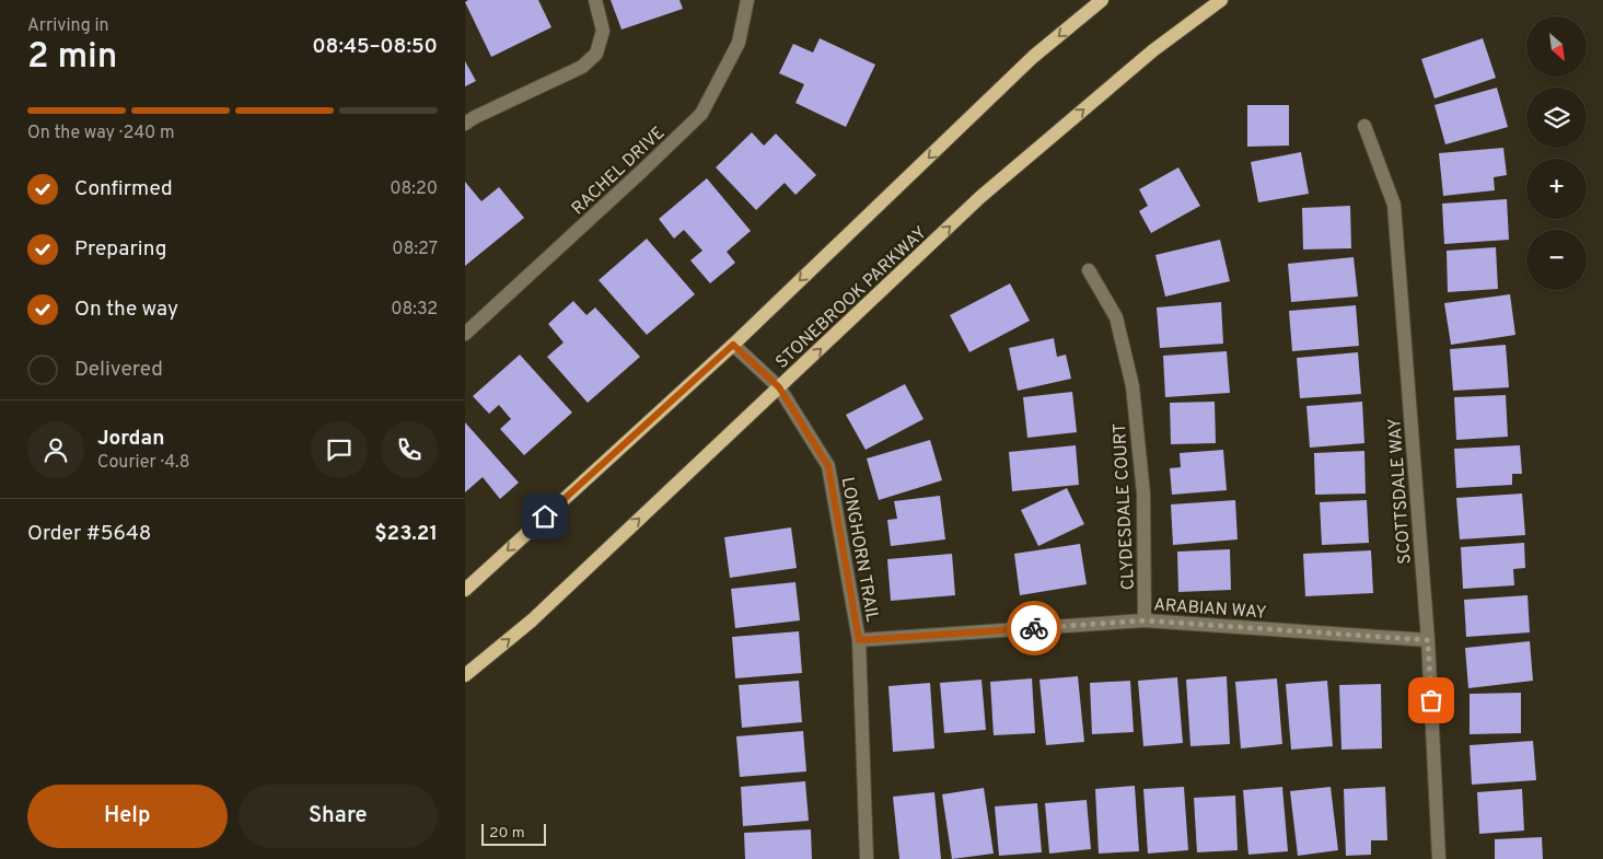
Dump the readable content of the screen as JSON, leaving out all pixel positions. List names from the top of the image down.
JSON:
{
  "streets": {
    "main road": ["STONEBROOK PARKWAY"],
    "street": [
      "RACHEL DRIVE",
      "SCOTTSDALE WAY",
      "CLYDESDALE COURT",
      "LONGHORN TRAIL",
      "ARABIAN WAY"
    ]
  },
  "crossings": [
    ["STONEBROOK PARKWAY", "LONGHORN TRAIL"],
    ["SCOTTSDALE WAY", "ARABIAN WAY"],
    ["CLYDESDALE COURT", "ARABIAN WAY"],
    ["LONGHORN TRAIL", "ARABIAN WAY"]
  ],
  "scale_bar": "20 m",
  "north": "bottom right",
  "page": {
    "heading": ["2 min", "Arriving in", "08:45–08:50"],
    "panel": [
      "Jordan",
      "Courier · 4.8",
      "Order #5648",
      "$23.21"
    ],
    "map_buttons": ["+", "−"],
    "bar": "On the way · 240 m",
    "list": [
      ["Confirmed", "08:20"],
      ["Preparing", "08:27"],
      ["On the way", "08:32"],
      "Delivered"
    ],
    "buttons": ["Help", "Share"],
    "scale": "20 m"
  }
}
